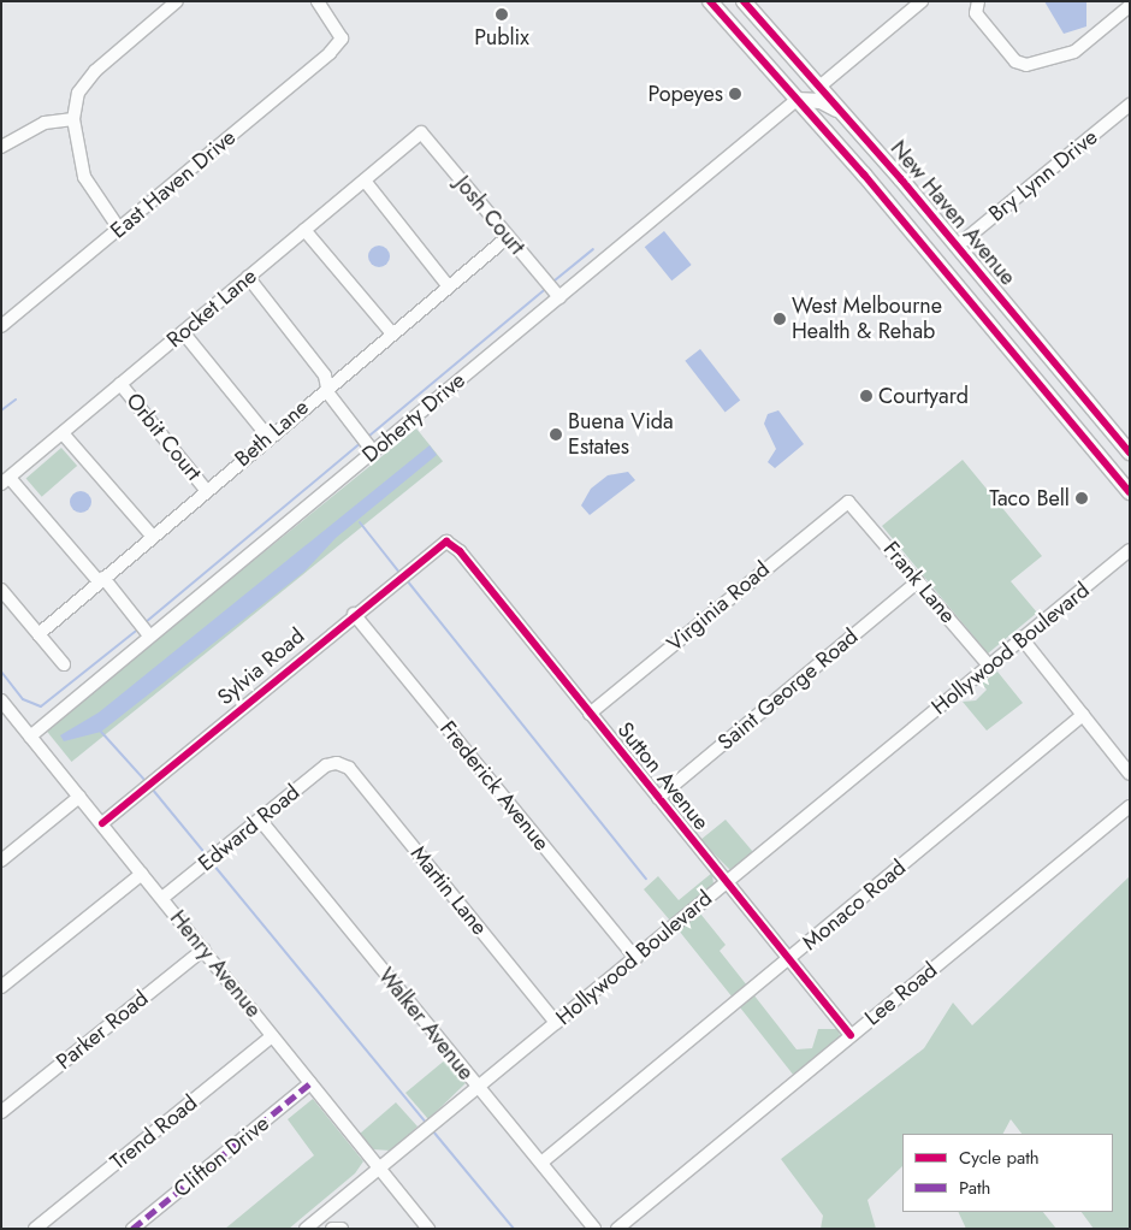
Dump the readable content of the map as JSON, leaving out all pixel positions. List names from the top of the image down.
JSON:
{
  "streets": {
    "main road": ["New Haven Avenue"],
    "street": [
      "Bry Lynn Drive",
      "East Haven Drive",
      "Josh Court",
      "Rocket Lane",
      "Doherty Drive",
      "Beth Lane",
      "Orbit Court",
      "Frank Lane",
      "Virginia Road",
      "Hollywood Boulevard",
      "Sylvia Road",
      "Saint George Road",
      "Sutton Avenue",
      "Frederick Avenue",
      "Edward Road",
      "Martin Lane",
      "Monaco Road",
      "Henry Avenue",
      "Lee Road",
      "Walker Avenue",
      "Parker Road",
      "Trend Road",
      "Clifton Drive"
    ]
  },
  "crossings": [
    ["Bry Lynn Drive", "New Haven Avenue"],
    ["New Haven Avenue", "Doherty Drive"],
    ["Josh Court", "Rocket Lane"],
    ["Josh Court", "Doherty Drive"],
    ["Josh Court", "Beth Lane"],
    ["Rocket Lane", "Orbit Court"],
    ["Doherty Drive", "Henry Avenue"],
    ["Beth Lane", "Orbit Court"],
    ["Frank Lane", "Virginia Road"],
    ["Frank Lane", "Hollywood Boulevard"],
    ["Frank Lane", "Saint George Road"],
    ["Virginia Road", "Sutton Avenue"],
    ["Hollywood Boulevard", "Sutton Avenue"],
    ["Hollywood Boulevard", "Frederick Avenue"],
    ["Hollywood Boulevard", "Martin Lane"],
    ["Hollywood Boulevard", "Henry Avenue"],
    ["Hollywood Boulevard", "Walker Avenue"],
    ["Sylvia Road", "Sutton Avenue"],
    ["Sylvia Road", "Frederick Avenue"],
    ["Sylvia Road", "Henry Avenue"],
    ["Saint George Road", "Sutton Avenue"],
    ["Sutton Avenue", "Monaco Road"],
    ["Sutton Avenue", "Lee Road"],
    ["Edward Road", "Martin Lane"],
    ["Edward Road", "Henry Avenue"],
    ["Edward Road", "Walker Avenue"],
    ["Monaco Road", "Walker Avenue"],
    ["Henry Avenue", "Parker Road"],
    ["Henry Avenue", "Trend Road"],
    ["Henry Avenue", "Clifton Drive"]
  ],
  "places": [
    "Publix",
    "Popeyes",
    "West Melbourne Health & Rehab",
    "Courtyard",
    "Buena Vida Estates",
    "Taco Bell"
  ],
  "legend": ["Cycle path", "Path"]
}
